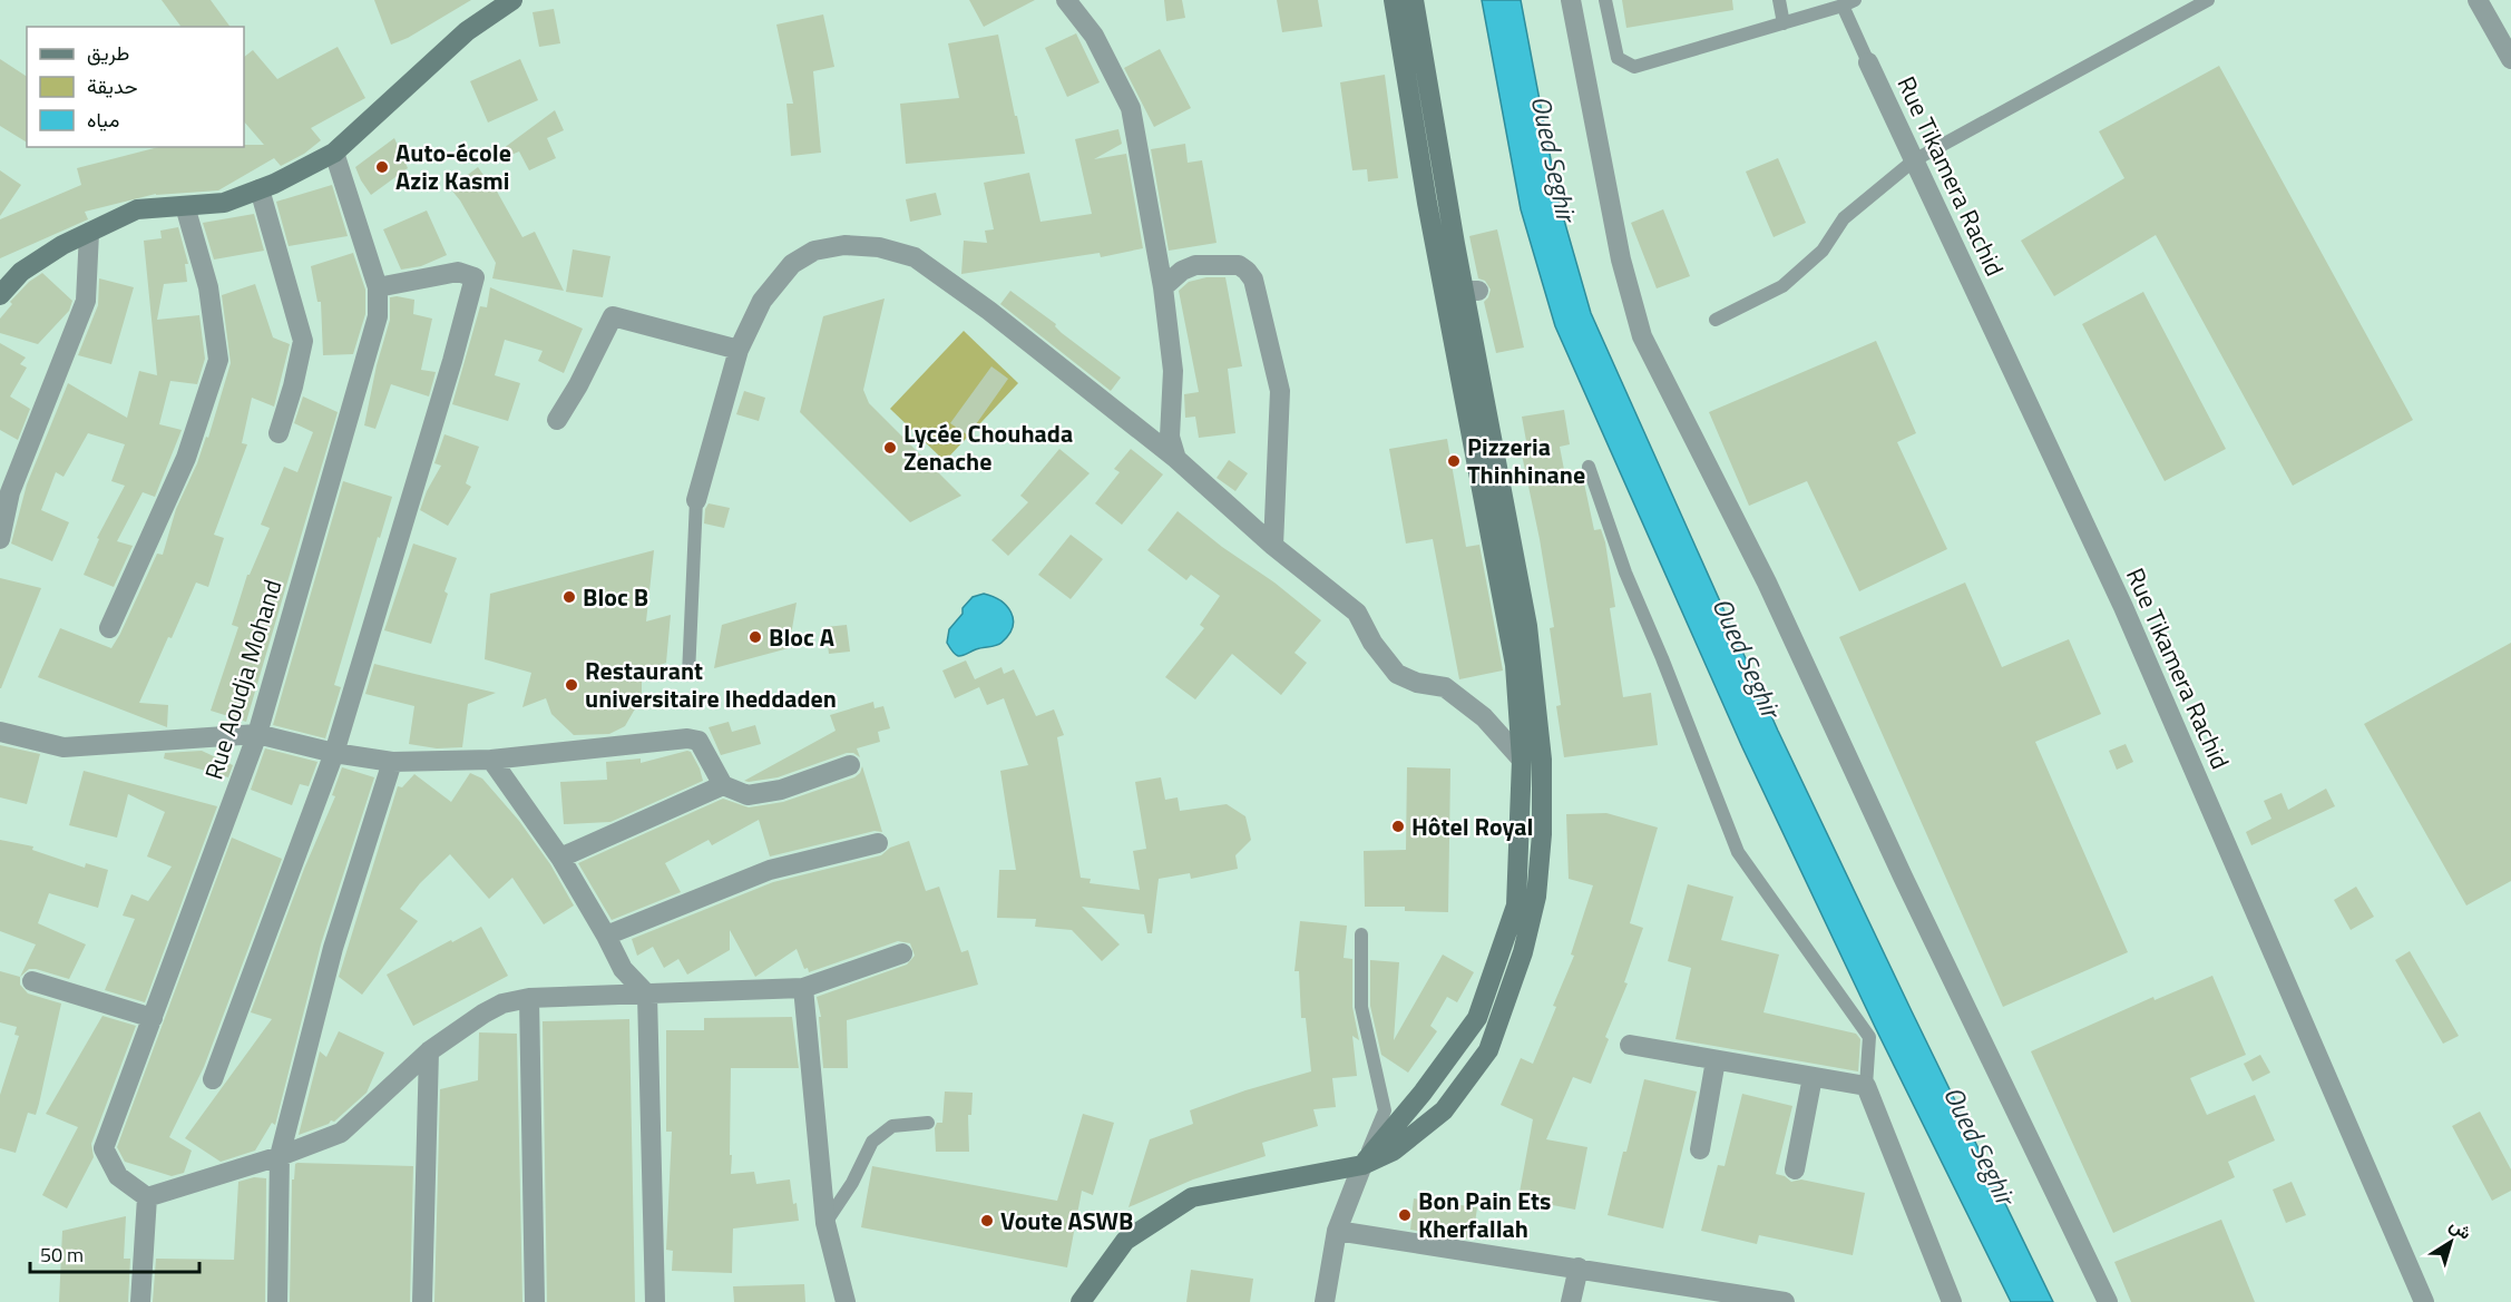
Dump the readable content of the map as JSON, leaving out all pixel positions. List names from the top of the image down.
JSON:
{
  "streets": {
    "street": ["Rue Tikamera Rachid", "Rue Aoudja Mohand"]
  },
  "water": ["Oued Seghir"],
  "places": [
    "Auto-école Aziz Kasmi",
    "Lycée Chouhada Zenache",
    "Pizzeria Thinhinane",
    "Bloc B",
    "Bloc A",
    "Restaurant universitaire Iheddaden",
    "Hôtel Royal",
    "Bon Pain Ets Kherfallah",
    "Voute ASWB"
  ],
  "legend": ["طريق", "حديقة", "مياه"],
  "scale_bar": "50 m",
  "north": "top right"
}
